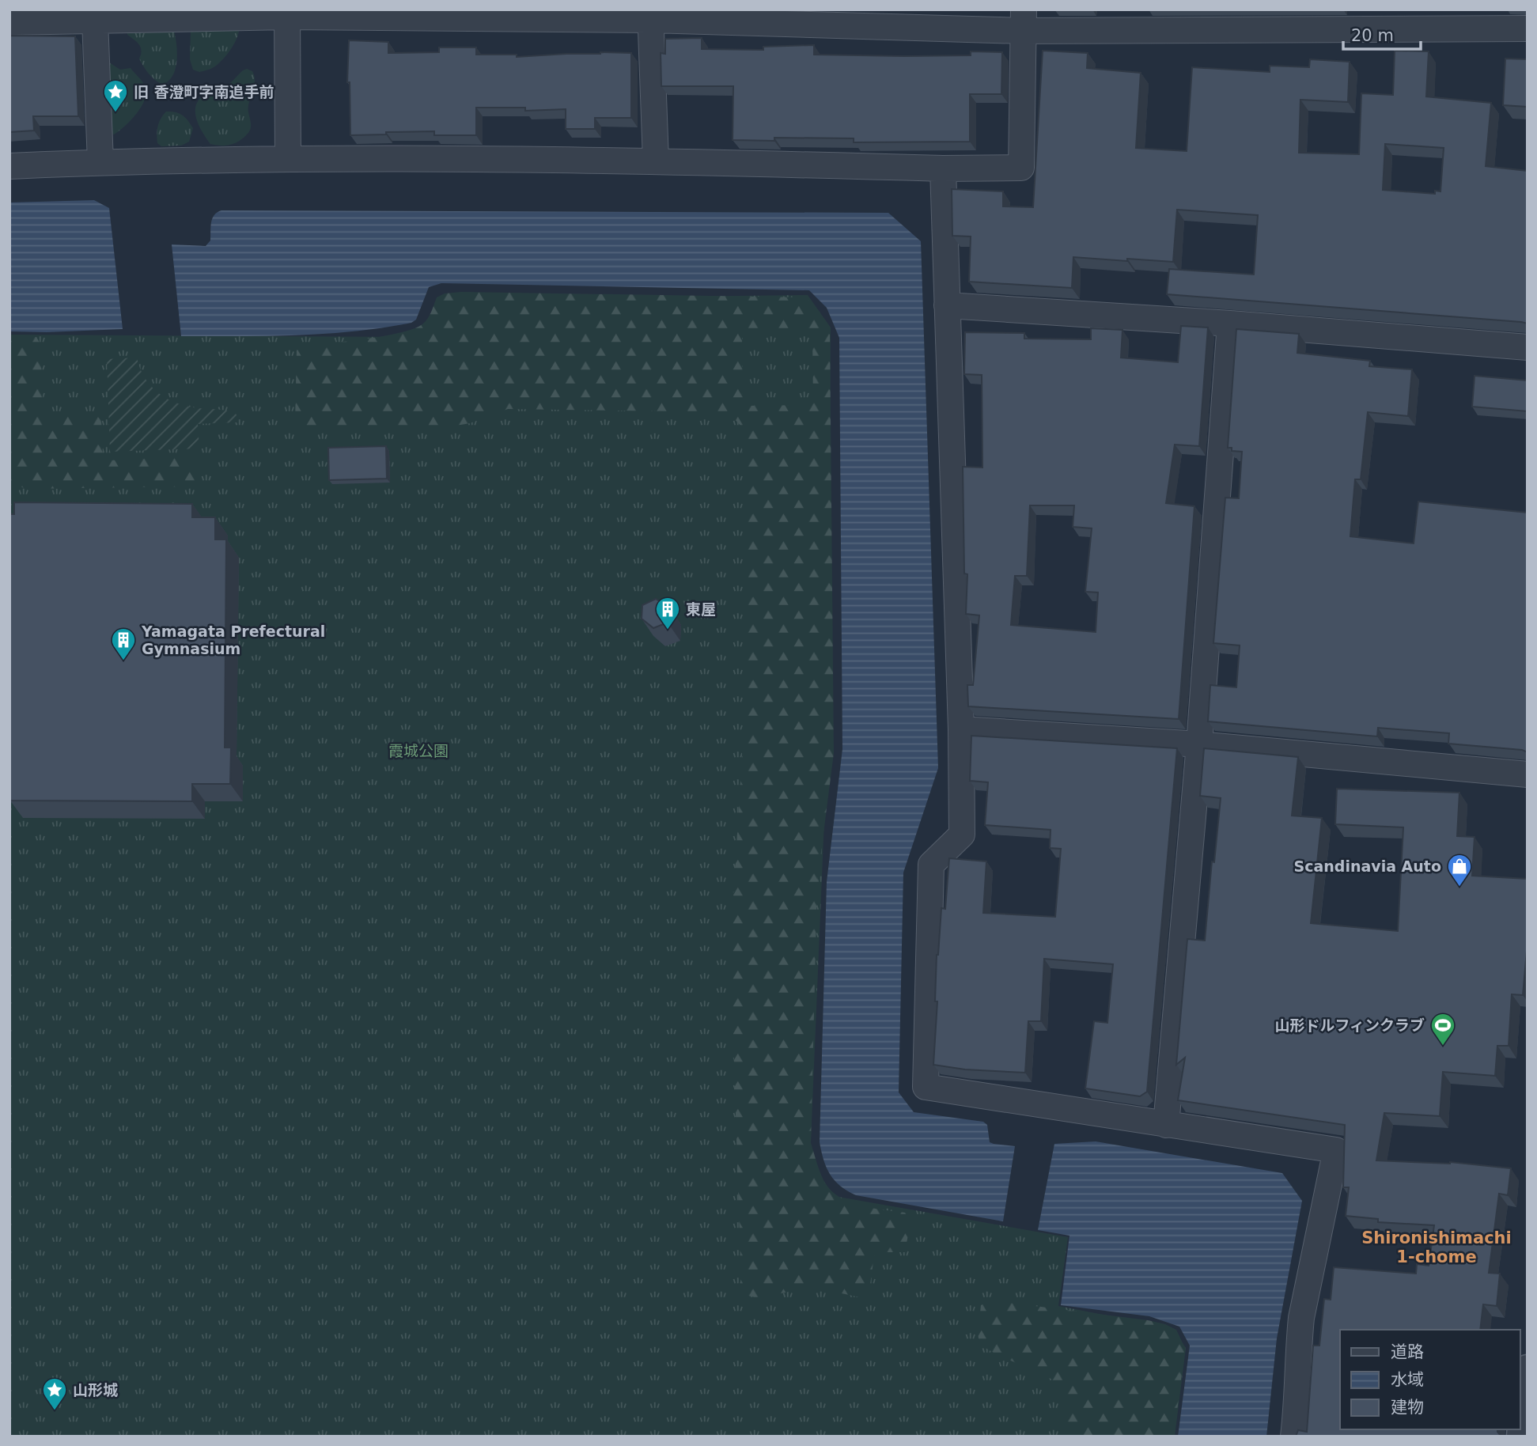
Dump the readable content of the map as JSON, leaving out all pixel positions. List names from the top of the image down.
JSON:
{
  "districts": ["Shironishimachi 1-chome"],
  "parks": ["霞城公園"],
  "places": {
    "place": ["旧 香澄町字南追手前", "山形城"],
    "building": ["東屋", "Yamagata Prefectural Gymnasium"],
    "shop": ["Scandinavia Auto"],
    "sports": ["山形ドルフィンクラブ"]
  },
  "legend": ["道路", "水域", "建物"],
  "scale_bar": "20 m"
}
